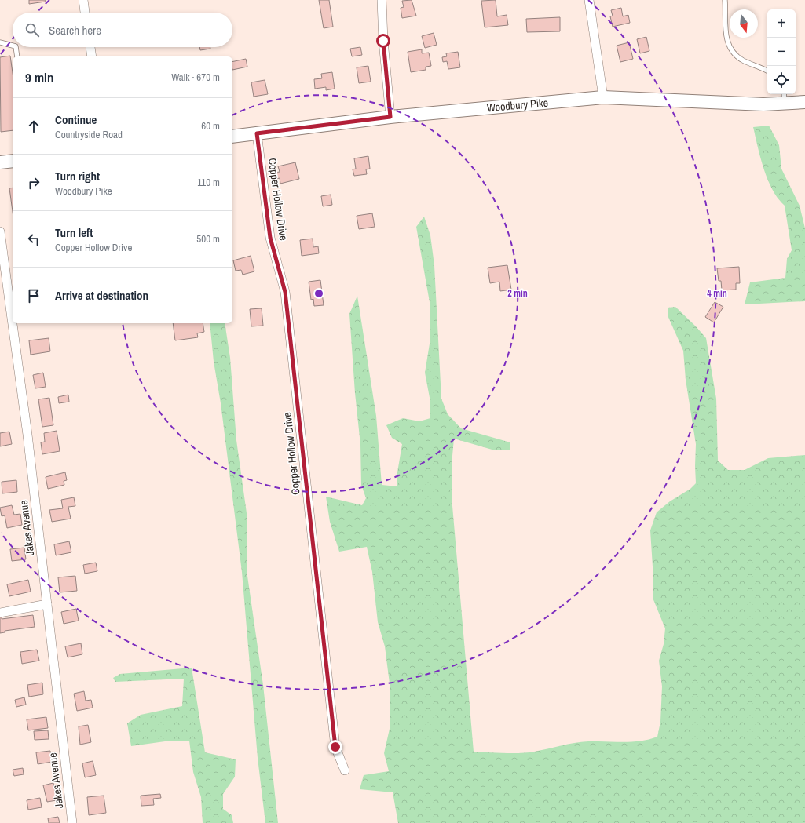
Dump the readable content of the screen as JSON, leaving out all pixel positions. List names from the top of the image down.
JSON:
{
  "streets": {
    "street": ["Woodbury Pike", "Copper Hollow Drive", "Jakes Avenue"]
  },
  "crossings": [
    ["Woodbury Pike", "Copper Hollow Drive"]
  ],
  "north": "bottom",
  "page": {
    "map_buttons": ["+", "−"],
    "search": "Search here",
    "heading": ["9 min", "Walk · 670 m"],
    "list": [
      ["Continue", "Countryside Road", "60 m"],
      ["Turn right", "Woodbury Pike", "110 m"],
      ["Turn left", "Copper Hollow Drive", "500 m"],
      "Arrive at destination"
    ]
  },
  "rings": ["2 min", "4 min"]
}
